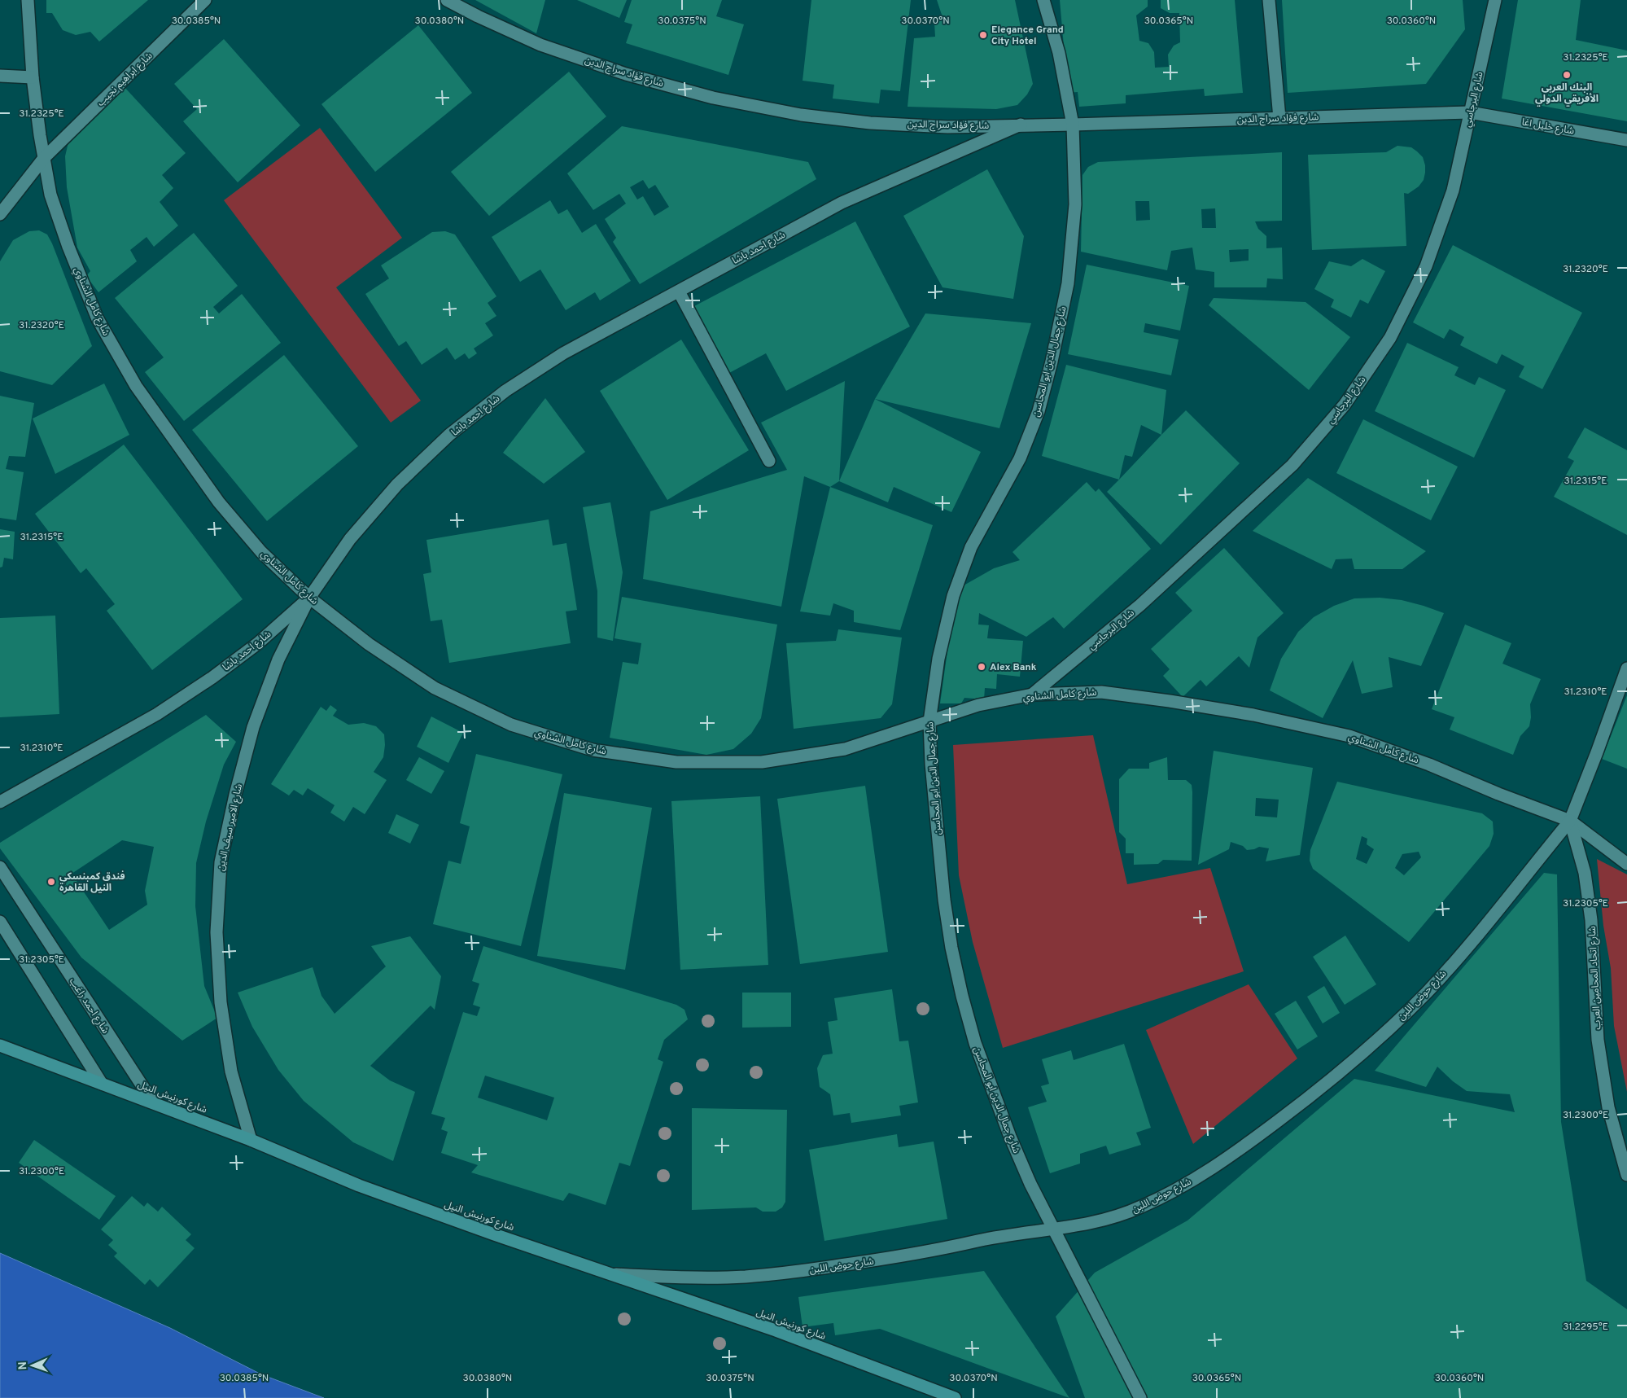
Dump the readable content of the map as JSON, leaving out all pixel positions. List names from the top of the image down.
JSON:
{
  "streets": {
    "highway": ["شارع كورنيش النيل"],
    "street": [
      "شارع فؤاد سراج الدين",
      "شارع ابراهيم نجيب",
      "شارع البرجاسي",
      "شارع خليل اغا",
      "شارع احمد باشا",
      "شارع كامل الشناوي",
      "شارع جمال الدين ابو المحاسن",
      "شارع الامير سيف الدين",
      "شارع اتحاد المحامين العرب",
      "شارع حوض اللبن",
      "شارع احمد راغب"
    ]
  },
  "crossings": [
    ["شارع فؤاد سراج الدين", "شارع البرجاسي"],
    ["شارع فؤاد سراج الدين", "شارع خليل اغا"],
    ["شارع فؤاد سراج الدين", "شارع احمد باشا"],
    ["شارع فؤاد سراج الدين", "شارع جمال الدين ابو المحاسن"],
    ["شارع ابراهيم نجيب", "شارع كامل الشناوي"],
    ["شارع البرجاسي", "شارع خليل اغا"],
    ["شارع البرجاسي", "شارع كامل الشناوي"],
    ["شارع احمد باشا", "شارع كامل الشناوي"],
    ["شارع احمد باشا", "شارع الامير سيف الدين"],
    ["شارع كامل الشناوي", "شارع جمال الدين ابو المحاسن"],
    ["شارع كامل الشناوي", "شارع الامير سيف الدين"],
    ["شارع كامل الشناوي", "شارع اتحاد المحامين العرب"],
    ["شارع كامل الشناوي", "شارع حوض اللبن"],
    ["شارع جمال الدين ابو المحاسن", "شارع حوض اللبن"],
    ["شارع الامير سيف الدين", "شارع كورنيش النيل"],
    ["شارع اتحاد المحامين العرب", "شارع حوض اللبن"],
    ["شارع حوض اللبن", "شارع كورنيش النيل"],
    ["شارع احمد راغب", "شارع كورنيش النيل"]
  ],
  "places": [
    "Elegance Grand City Hotel",
    "البنك العربي الأفريقي الدولي",
    "Alex Bank",
    "فندق كمبنسكي النيل القاهرة"
  ],
  "north": "left",
  "coordinates": [
    "30.0385°N",
    "30.0380°N",
    "30.0375°N",
    "30.0370°N",
    "30.0365°N",
    "30.0360°N",
    "31.2325°E",
    "31.2320°E",
    "31.2315°E",
    "31.2310°E",
    "31.2305°E",
    "31.2300°E",
    "31.2295°E"
  ]
}
